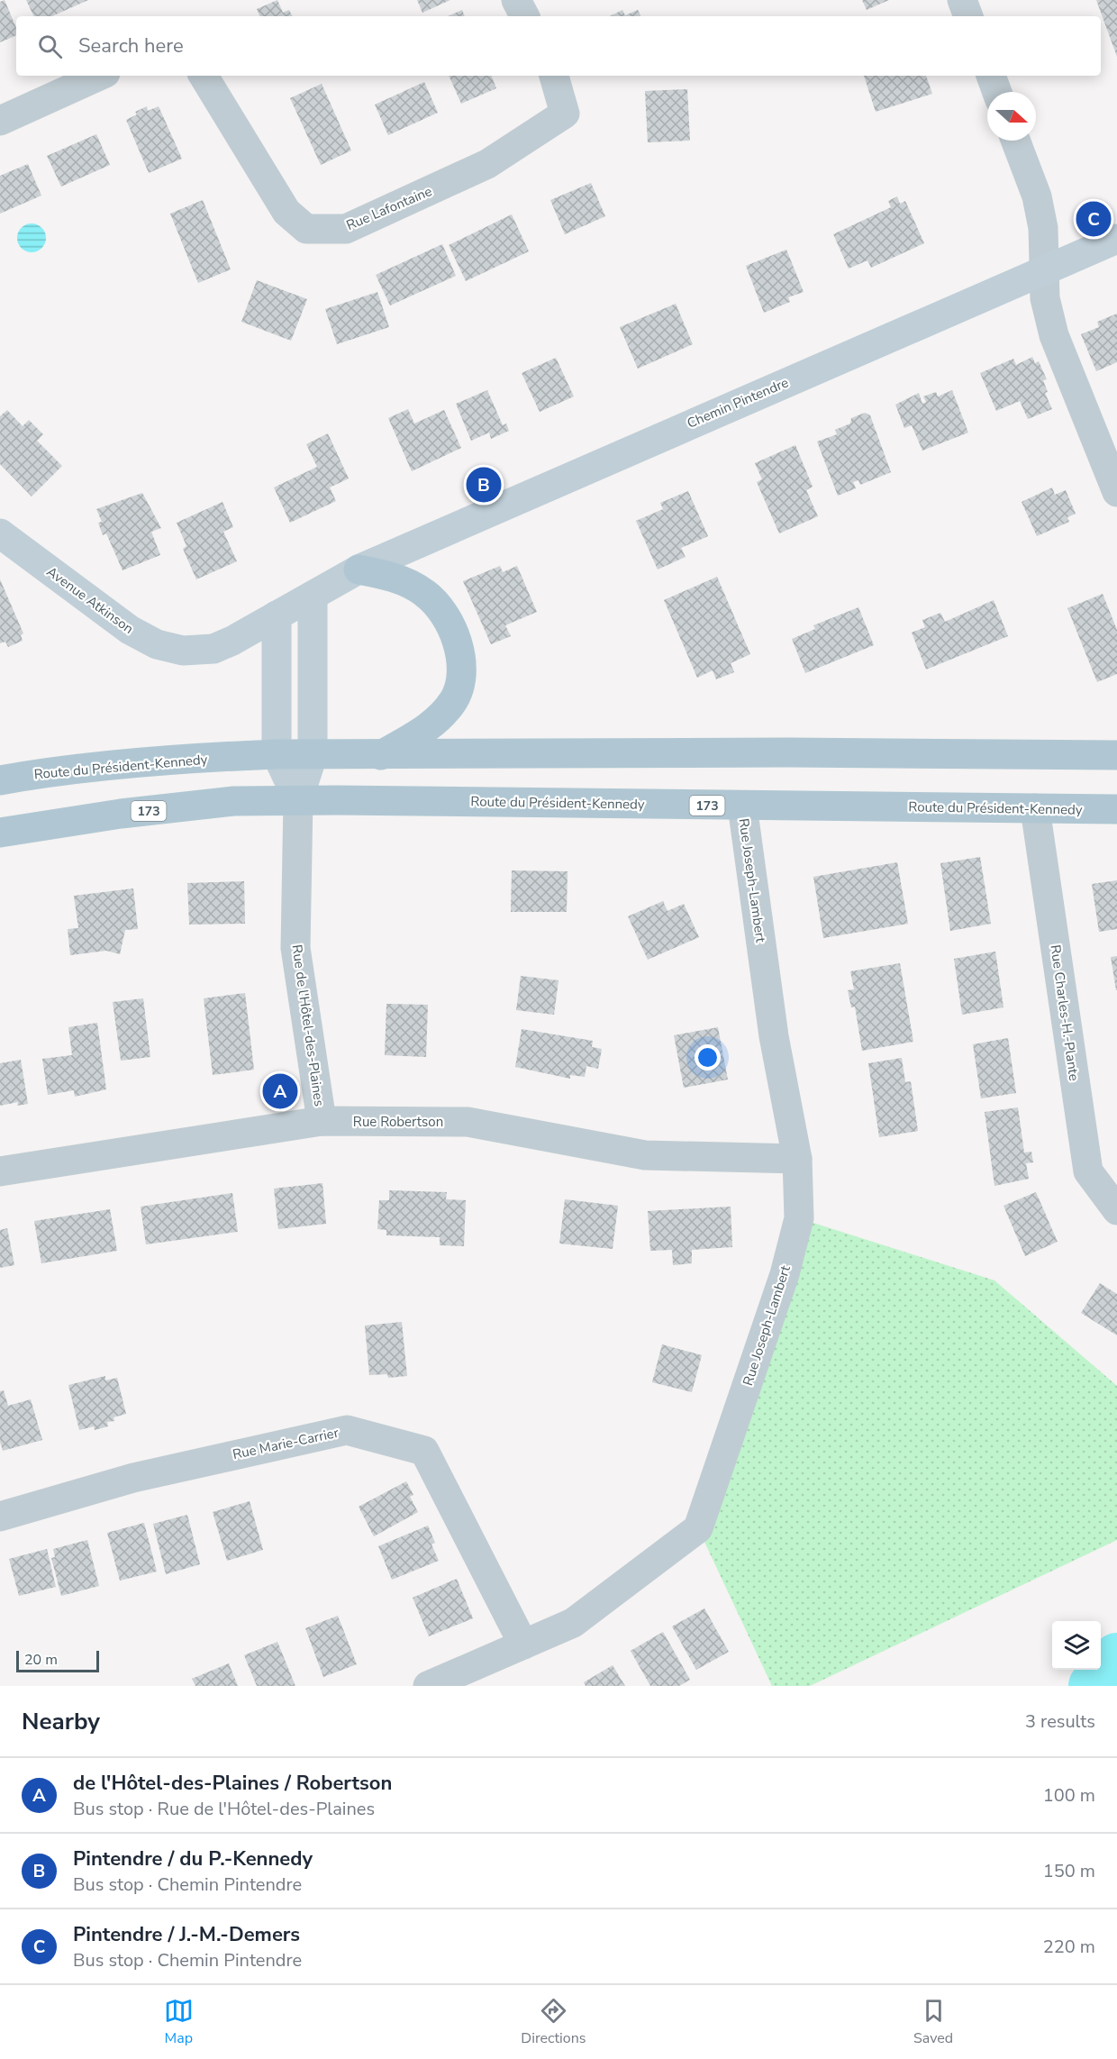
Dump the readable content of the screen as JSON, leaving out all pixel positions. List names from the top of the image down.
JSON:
{
  "streets": {
    "main road": ["Route du Président-Kennedy", "173"],
    "street": [
      "Rue Lafontaine",
      "Chemin Pintendre",
      "Avenue Atkinson",
      "Rue Joseph-Lambert",
      "Rue Charles-H.-Plante",
      "Rue de l'Hôtel-des-Plaines",
      "Rue Robertson",
      "Rue Marie-Carrier"
    ]
  },
  "crossings": [
    ["Chemin Pintendre", "Avenue Atkinson"],
    ["Chemin Pintendre", "Route du Président-Kennedy"],
    ["Chemin Pintendre", "Rue de l'Hôtel-des-Plaines"],
    ["Avenue Atkinson", "Route du Président-Kennedy"],
    ["Avenue Atkinson", "Rue de l'Hôtel-des-Plaines"],
    ["Route du Président-Kennedy", "Rue Joseph-Lambert"],
    ["Route du Président-Kennedy", "Rue Charles-H.-Plante"],
    ["Route du Président-Kennedy", "Rue de l'Hôtel-des-Plaines"],
    ["Rue Joseph-Lambert", "Rue Robertson"],
    ["Rue Joseph-Lambert", "Rue Marie-Carrier"],
    ["Rue de l'Hôtel-des-Plaines", "Rue Robertson"]
  ],
  "scale_bar": "20 m",
  "north": "right",
  "page": {
    "search": "Search here",
    "pins": ["C", "B", "A"],
    "scale": "20 m",
    "heading": ["Nearby", "3 results"],
    "list": [
      {
        "mark": "A",
        "name": "de l'Hôtel-des-Plaines / Robertson",
        "note": "Bus stop · Rue de l'Hôtel-des-Plaines",
        "value": "100 m"
      },
      {
        "mark": "B",
        "name": "Pintendre / du P.-Kennedy",
        "note": "Bus stop · Chemin Pintendre",
        "value": "150 m"
      },
      {
        "mark": "C",
        "name": "Pintendre / J.-M.-Demers",
        "note": "Bus stop · Chemin Pintendre",
        "value": "220 m"
      }
    ],
    "nav": ["Map", "Directions", "Saved"]
  }
}
